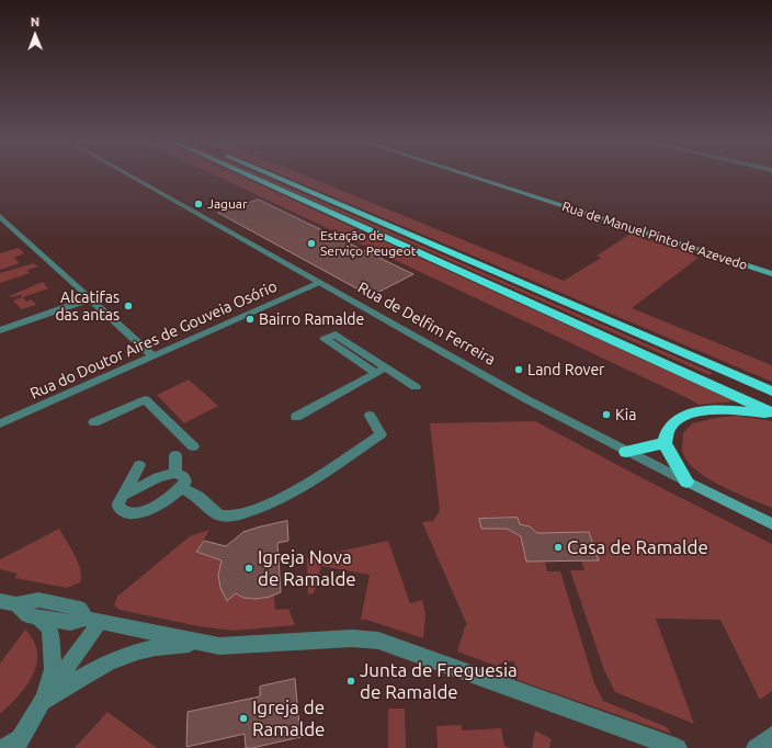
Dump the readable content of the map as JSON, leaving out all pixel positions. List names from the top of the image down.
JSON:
{
  "streets": {
    "main road": ["Rua de Manuel Pinto de Azevedo", "Rua de Delfim Ferreira"],
    "street": ["Rua do Doutor Aires de Gouveia Osório"]
  },
  "crossings": [
    ["Rua de Delfim Ferreira", "Rua do Doutor Aires de Gouveia Osório"]
  ],
  "places": [
    "Jaguar",
    "Estação de Serviço Peugeot",
    "Alcatifas das antas",
    "Bairro Ramalde",
    "Land Rover",
    "Kia",
    "Casa de Ramalde",
    "Igreja Nova de Ramalde",
    "Junta de Freguesia de Ramalde",
    "Igreja de Ramalde"
  ],
  "north": "top"
}
